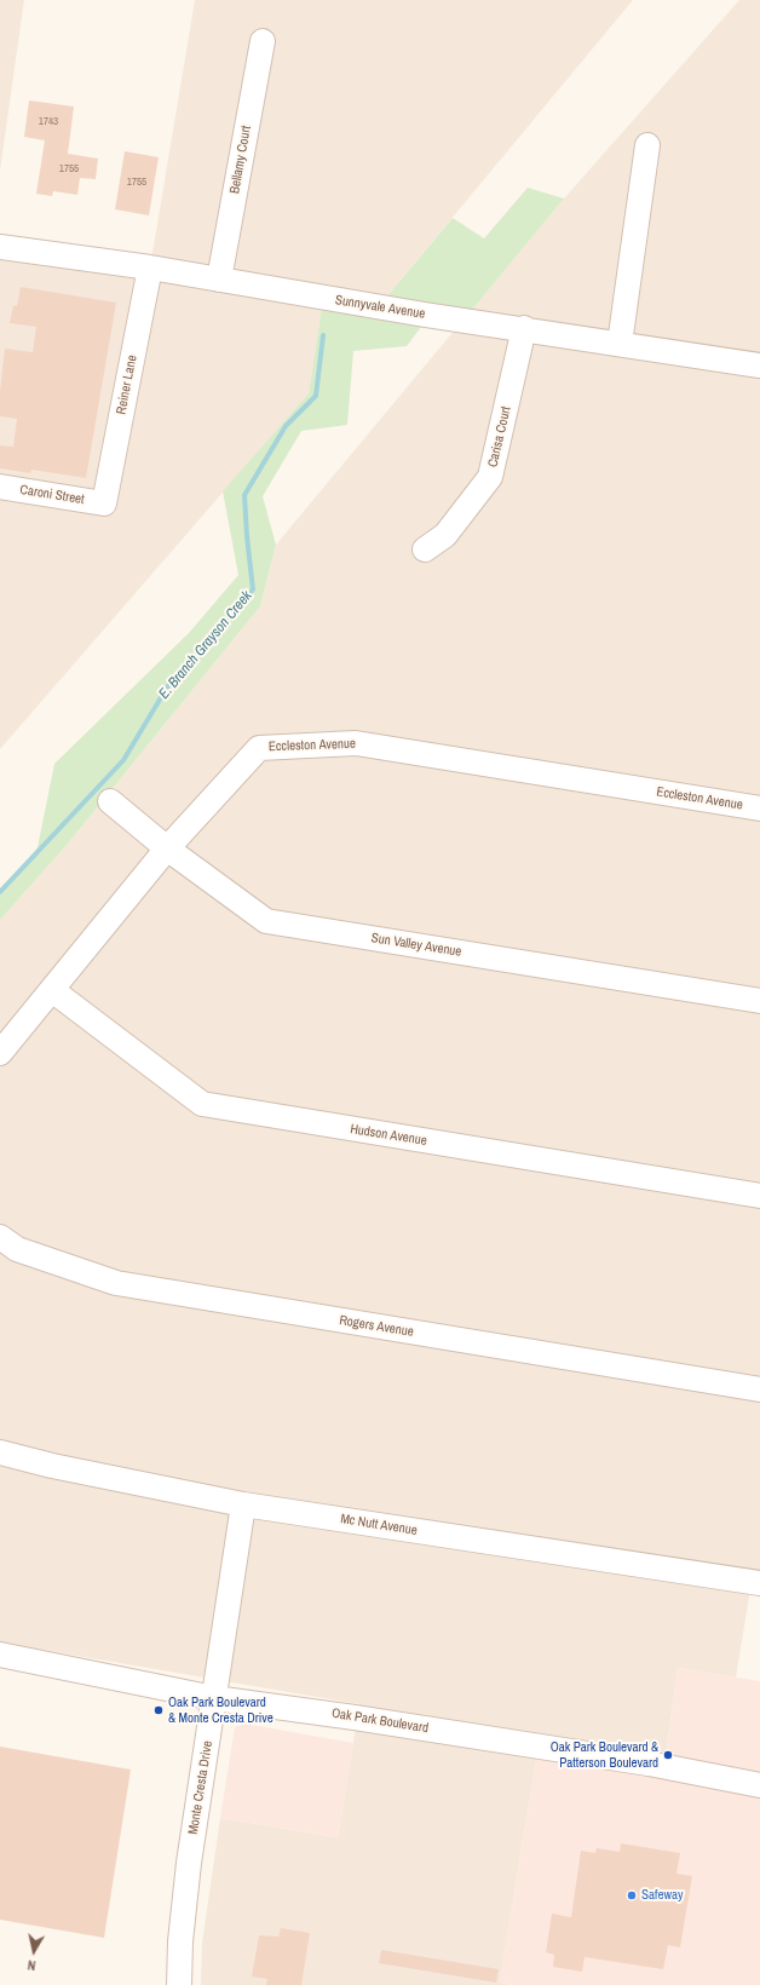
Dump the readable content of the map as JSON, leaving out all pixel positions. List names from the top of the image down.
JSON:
{
  "streets": {
    "street": [
      "Bellamy Court",
      "Sunnyvale Avenue",
      "Reiner Lane",
      "Carisa Court",
      "Caroni Street",
      "Eccleston Avenue",
      "Sun Valley Avenue",
      "Hudson Avenue",
      "Rogers Avenue",
      "Mc Nutt Avenue",
      "Oak Park Boulevard",
      "Monte Cresta Drive"
    ]
  },
  "crossings": [
    ["Bellamy Court", "Sunnyvale Avenue"],
    ["Sunnyvale Avenue", "Reiner Lane"],
    ["Sunnyvale Avenue", "Carisa Court"],
    ["Reiner Lane", "Caroni Street"],
    ["Eccleston Avenue", "Sun Valley Avenue"],
    ["Eccleston Avenue", "Hudson Avenue"],
    ["Mc Nutt Avenue", "Monte Cresta Drive"],
    ["Oak Park Boulevard", "Monte Cresta Drive"]
  ],
  "water": ["E. Branch Grayson Creek"],
  "places": ["Oak Park Boulevard & Monte Cresta Drive", "Oak Park Boulevard & Patterson Boulevard", "Safeway"],
  "house_numbers": ["1743", "1755", "1755"],
  "north": "bottom"
}
